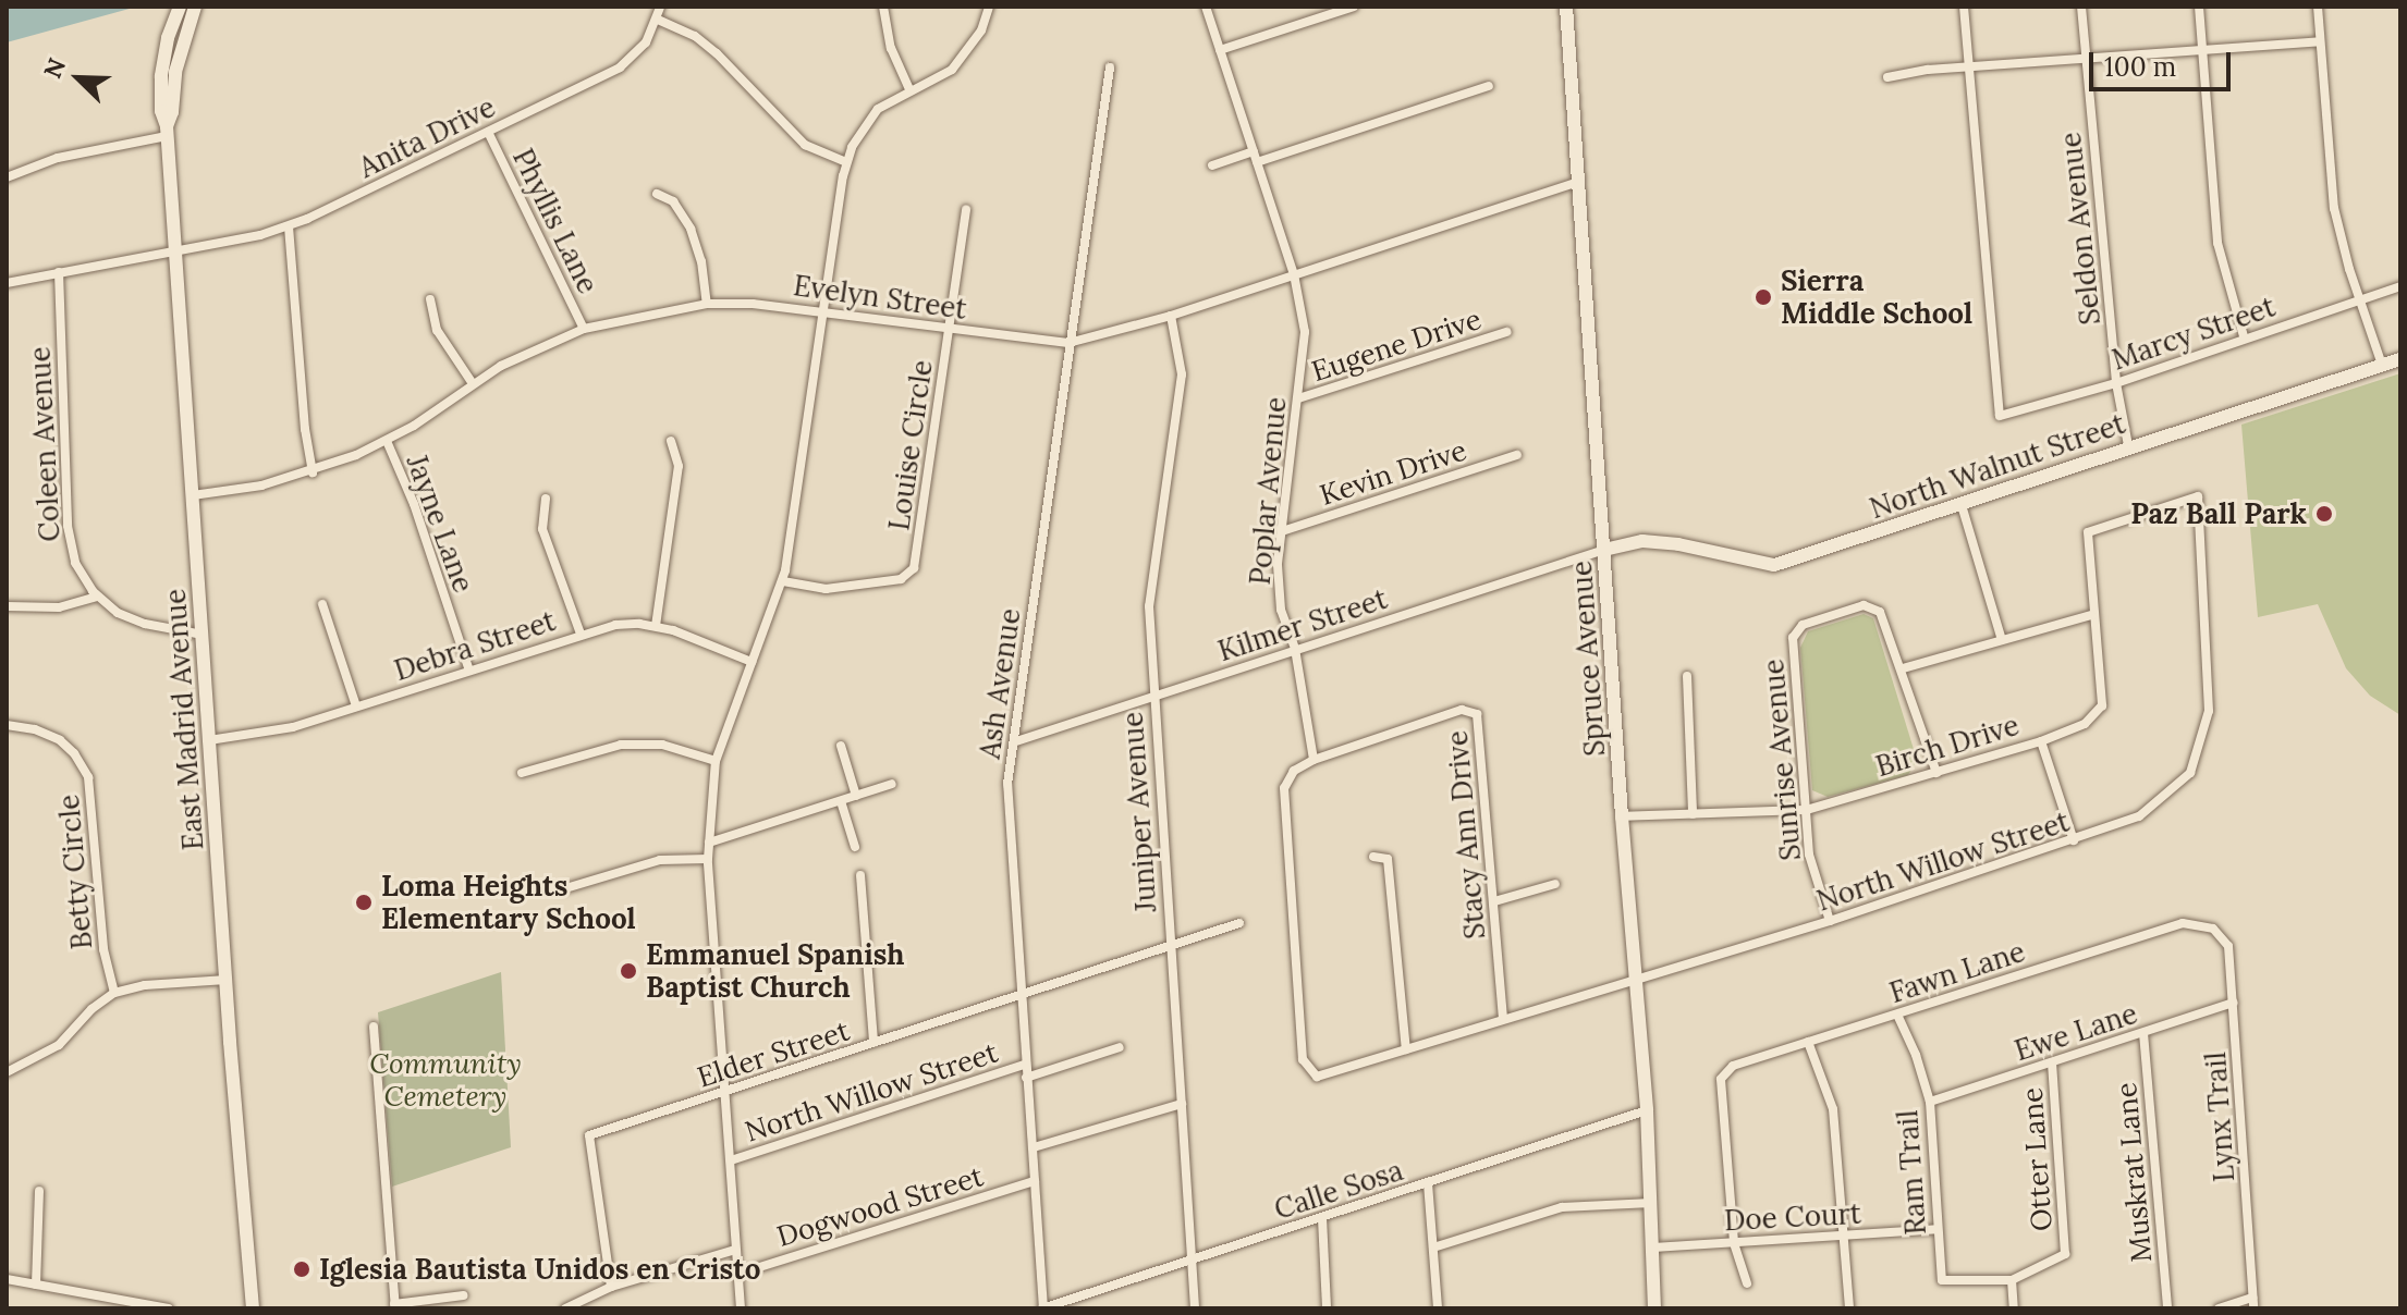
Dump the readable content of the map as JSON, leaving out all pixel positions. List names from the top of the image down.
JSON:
{
  "streets": {
    "street": [
      "Anita Drive",
      "Phyllis Lane",
      "Seldon Avenue",
      "Evelyn Street",
      "Marcy Street",
      "Eugene Drive",
      "Coleen Avenue",
      "Louise Circle",
      "North Walnut Street",
      "Kevin Drive",
      "Poplar Avenue",
      "Jayne Lane",
      "Kilmer Street",
      "Debra Street",
      "Spruce Avenue",
      "Ash Avenue",
      "East Madrid Avenue",
      "Birch Drive",
      "Sunrise Avenue",
      "Juniper Avenue",
      "Stacy Ann Drive",
      "North Willow Street",
      "Betty Circle",
      "Fawn Lane",
      "Ewe Lane",
      "Elder Street",
      "Lynx Trail",
      "Otter Lane",
      "Ram Trail",
      "Muskrat Lane",
      "Calle Sosa",
      "Dogwood Street",
      "Doe Court"
    ]
  },
  "crossings": [
    ["Anita Drive", "Phyllis Lane"],
    ["Anita Drive", "Coleen Avenue"],
    ["Anita Drive", "East Madrid Avenue"],
    ["Phyllis Lane", "Evelyn Street"],
    ["Seldon Avenue", "Marcy Street"],
    ["Seldon Avenue", "North Walnut Street"],
    ["Evelyn Street", "Louise Circle"],
    ["Evelyn Street", "Poplar Avenue"],
    ["Evelyn Street", "Jayne Lane"],
    ["Evelyn Street", "Spruce Avenue"],
    ["Evelyn Street", "Ash Avenue"],
    ["Evelyn Street", "East Madrid Avenue"],
    ["Evelyn Street", "Juniper Avenue"],
    ["Eugene Drive", "Poplar Avenue"],
    ["Coleen Avenue", "East Madrid Avenue"],
    ["North Walnut Street", "Kilmer Street"],
    ["North Walnut Street", "Spruce Avenue"],
    ["Kevin Drive", "Poplar Avenue"],
    ["Poplar Avenue", "Kilmer Street"],
    ["Poplar Avenue", "Stacy Ann Drive"],
    ["Poplar Avenue", "North Willow Street"],
    ["Jayne Lane", "Debra Street"],
    ["Kilmer Street", "Spruce Avenue"],
    ["Kilmer Street", "Ash Avenue"],
    ["Kilmer Street", "Juniper Avenue"],
    ["Debra Street", "East Madrid Avenue"],
    ["Spruce Avenue", "Birch Drive"],
    ["Spruce Avenue", "North Willow Street"],
    ["Spruce Avenue", "Calle Sosa"],
    ["Spruce Avenue", "Doe Court"],
    ["Ash Avenue", "North Willow Street"],
    ["Ash Avenue", "Elder Street"],
    ["Ash Avenue", "Calle Sosa"],
    ["Ash Avenue", "Dogwood Street"],
    ["Birch Drive", "Sunrise Avenue"],
    ["Birch Drive", "North Willow Street"],
    ["Sunrise Avenue", "North Willow Street"],
    ["Juniper Avenue", "Elder Street"],
    ["Juniper Avenue", "Calle Sosa"],
    ["Stacy Ann Drive", "North Willow Street"],
    ["Fawn Lane", "Lynx Trail"],
    ["Fawn Lane", "Ram Trail"],
    ["Fawn Lane", "Doe Court"],
    ["Ewe Lane", "Lynx Trail"],
    ["Ewe Lane", "Otter Lane"],
    ["Ewe Lane", "Ram Trail"],
    ["Ewe Lane", "Muskrat Lane"],
    ["Otter Lane", "Ram Trail"],
    ["Ram Trail", "Doe Court"]
  ],
  "parks": ["Community Cemetery"],
  "places": [
    "Sierra Middle School",
    "Paz Ball Park",
    "Loma Heights Elementary School",
    "Emmanuel Spanish Baptist Church",
    "Iglesia Bautista Unidos en Cristo"
  ],
  "scale_bar": "100 m",
  "north": "top left"
}
